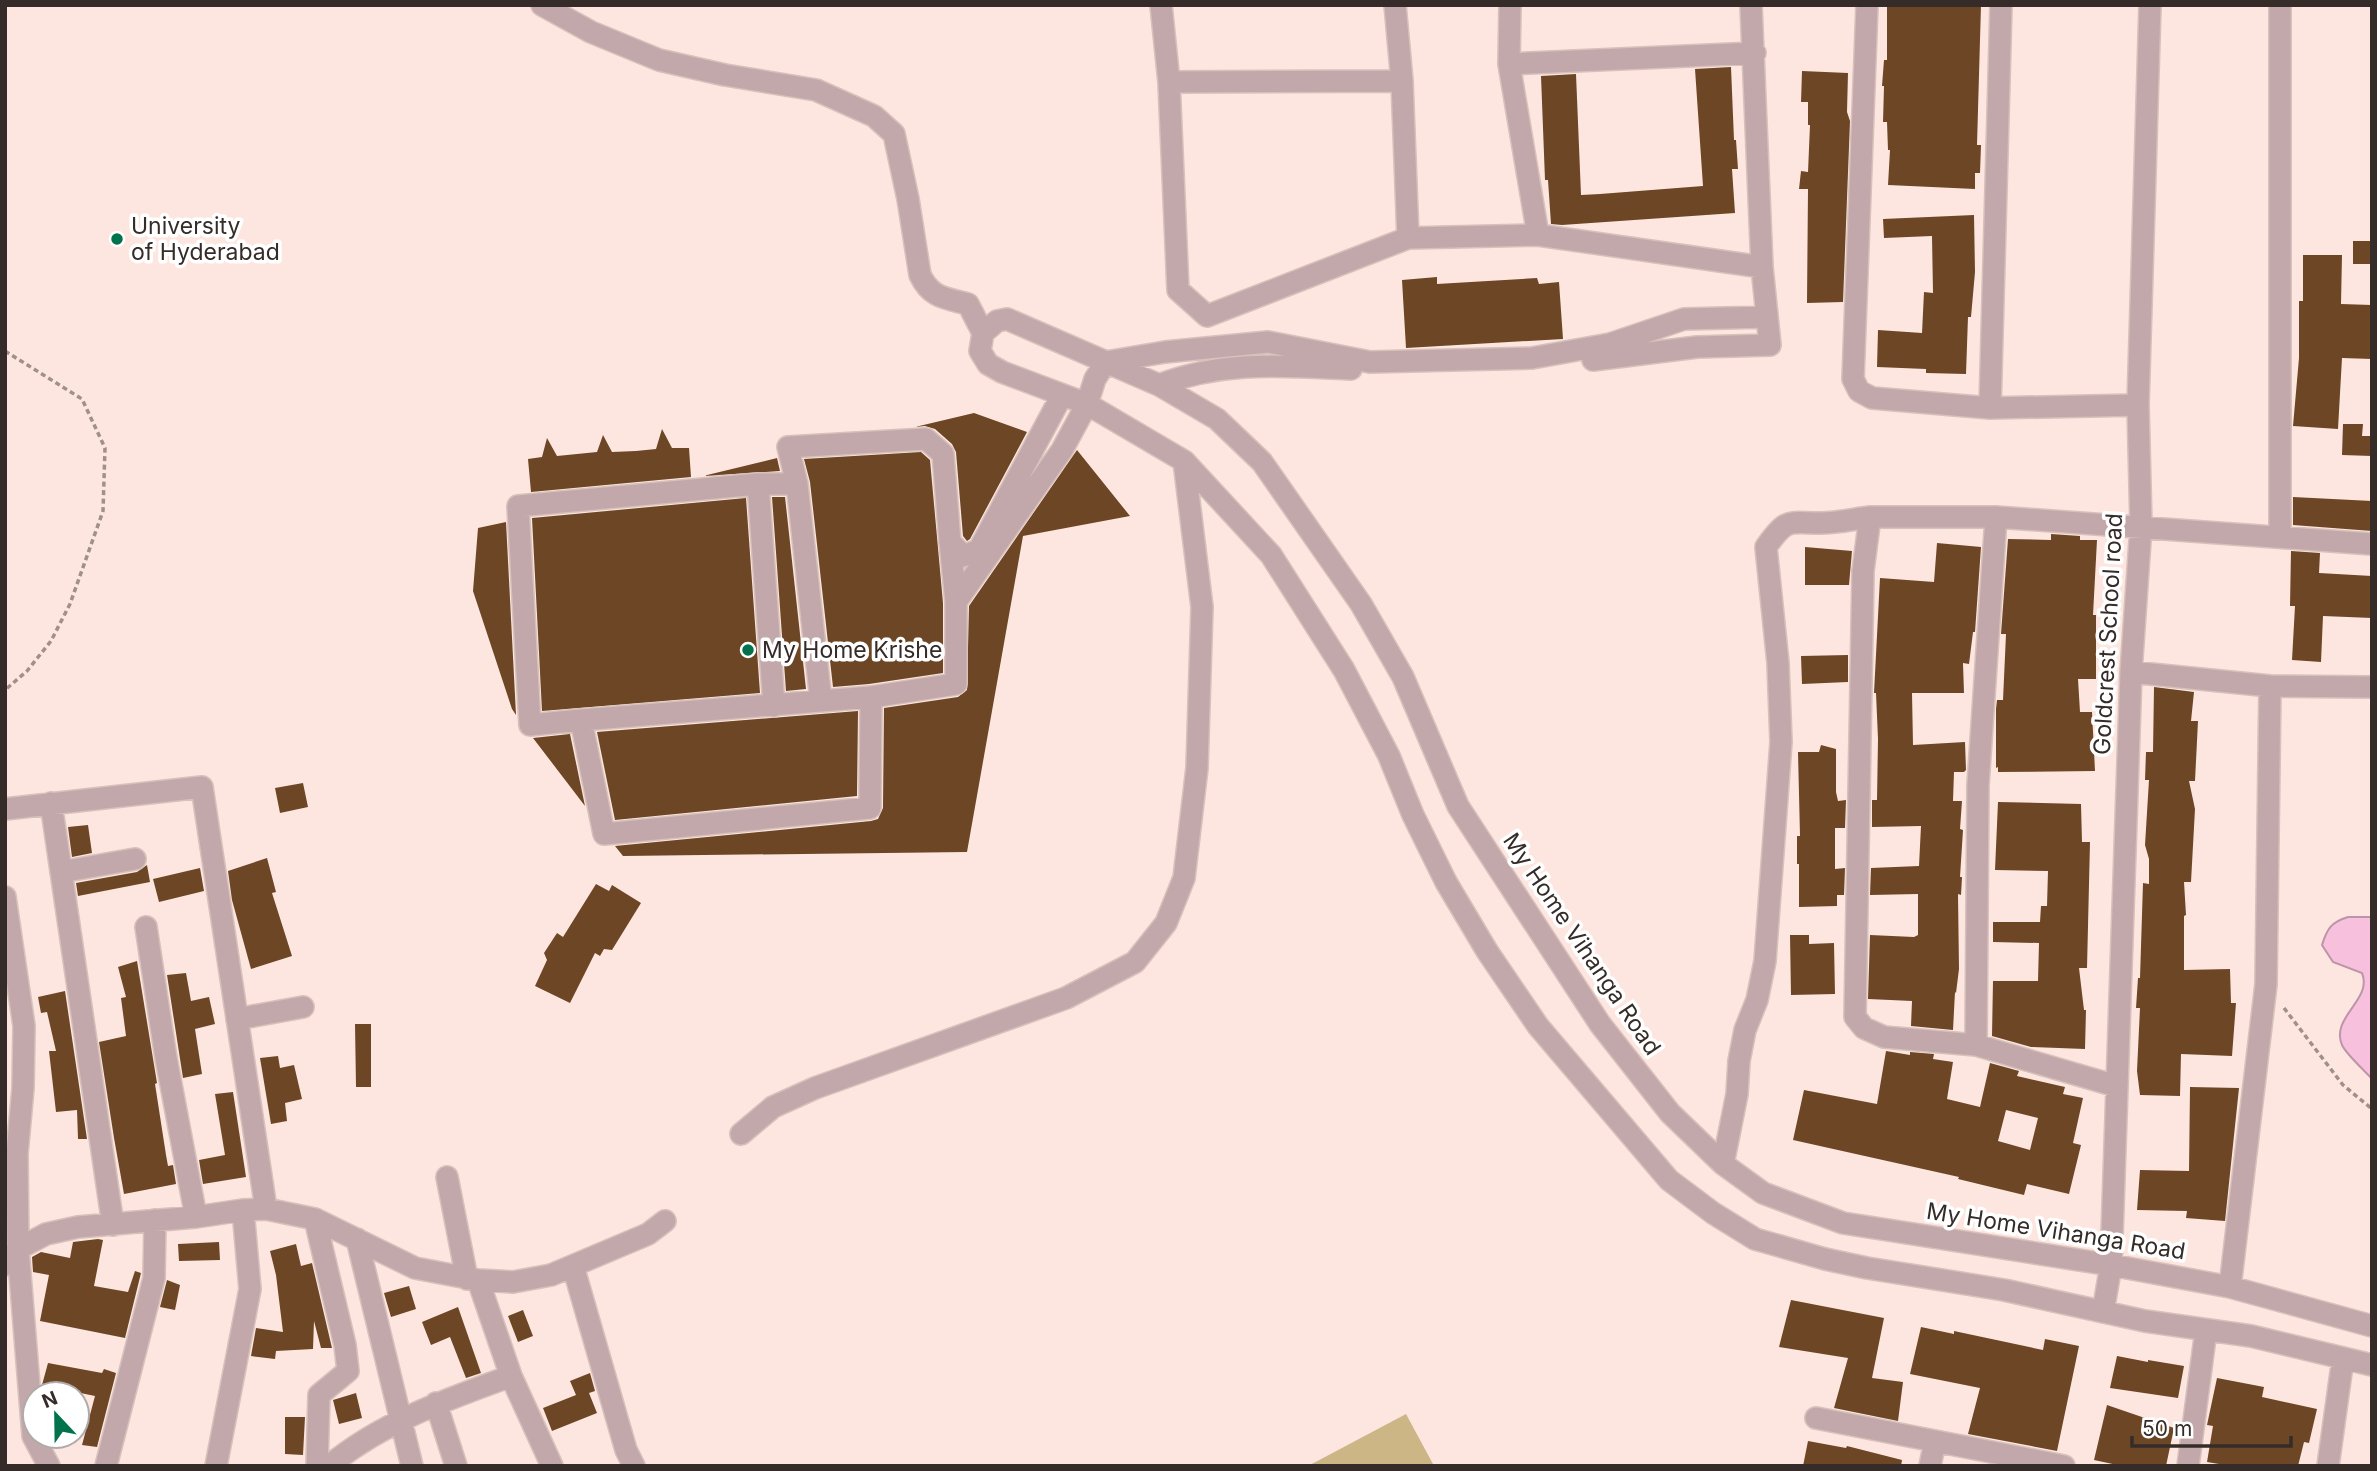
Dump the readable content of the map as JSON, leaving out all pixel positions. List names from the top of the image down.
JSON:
{
  "streets": {
    "street": ["Goldcrest School road", "My Home Vihanga Road"]
  },
  "crossings": [
    ["Goldcrest School road", "My Home Vihanga Road"]
  ],
  "places": ["University of Hyderabad", "My Home Krishe"],
  "scale_bar": "50 m",
  "north": "top"
}
